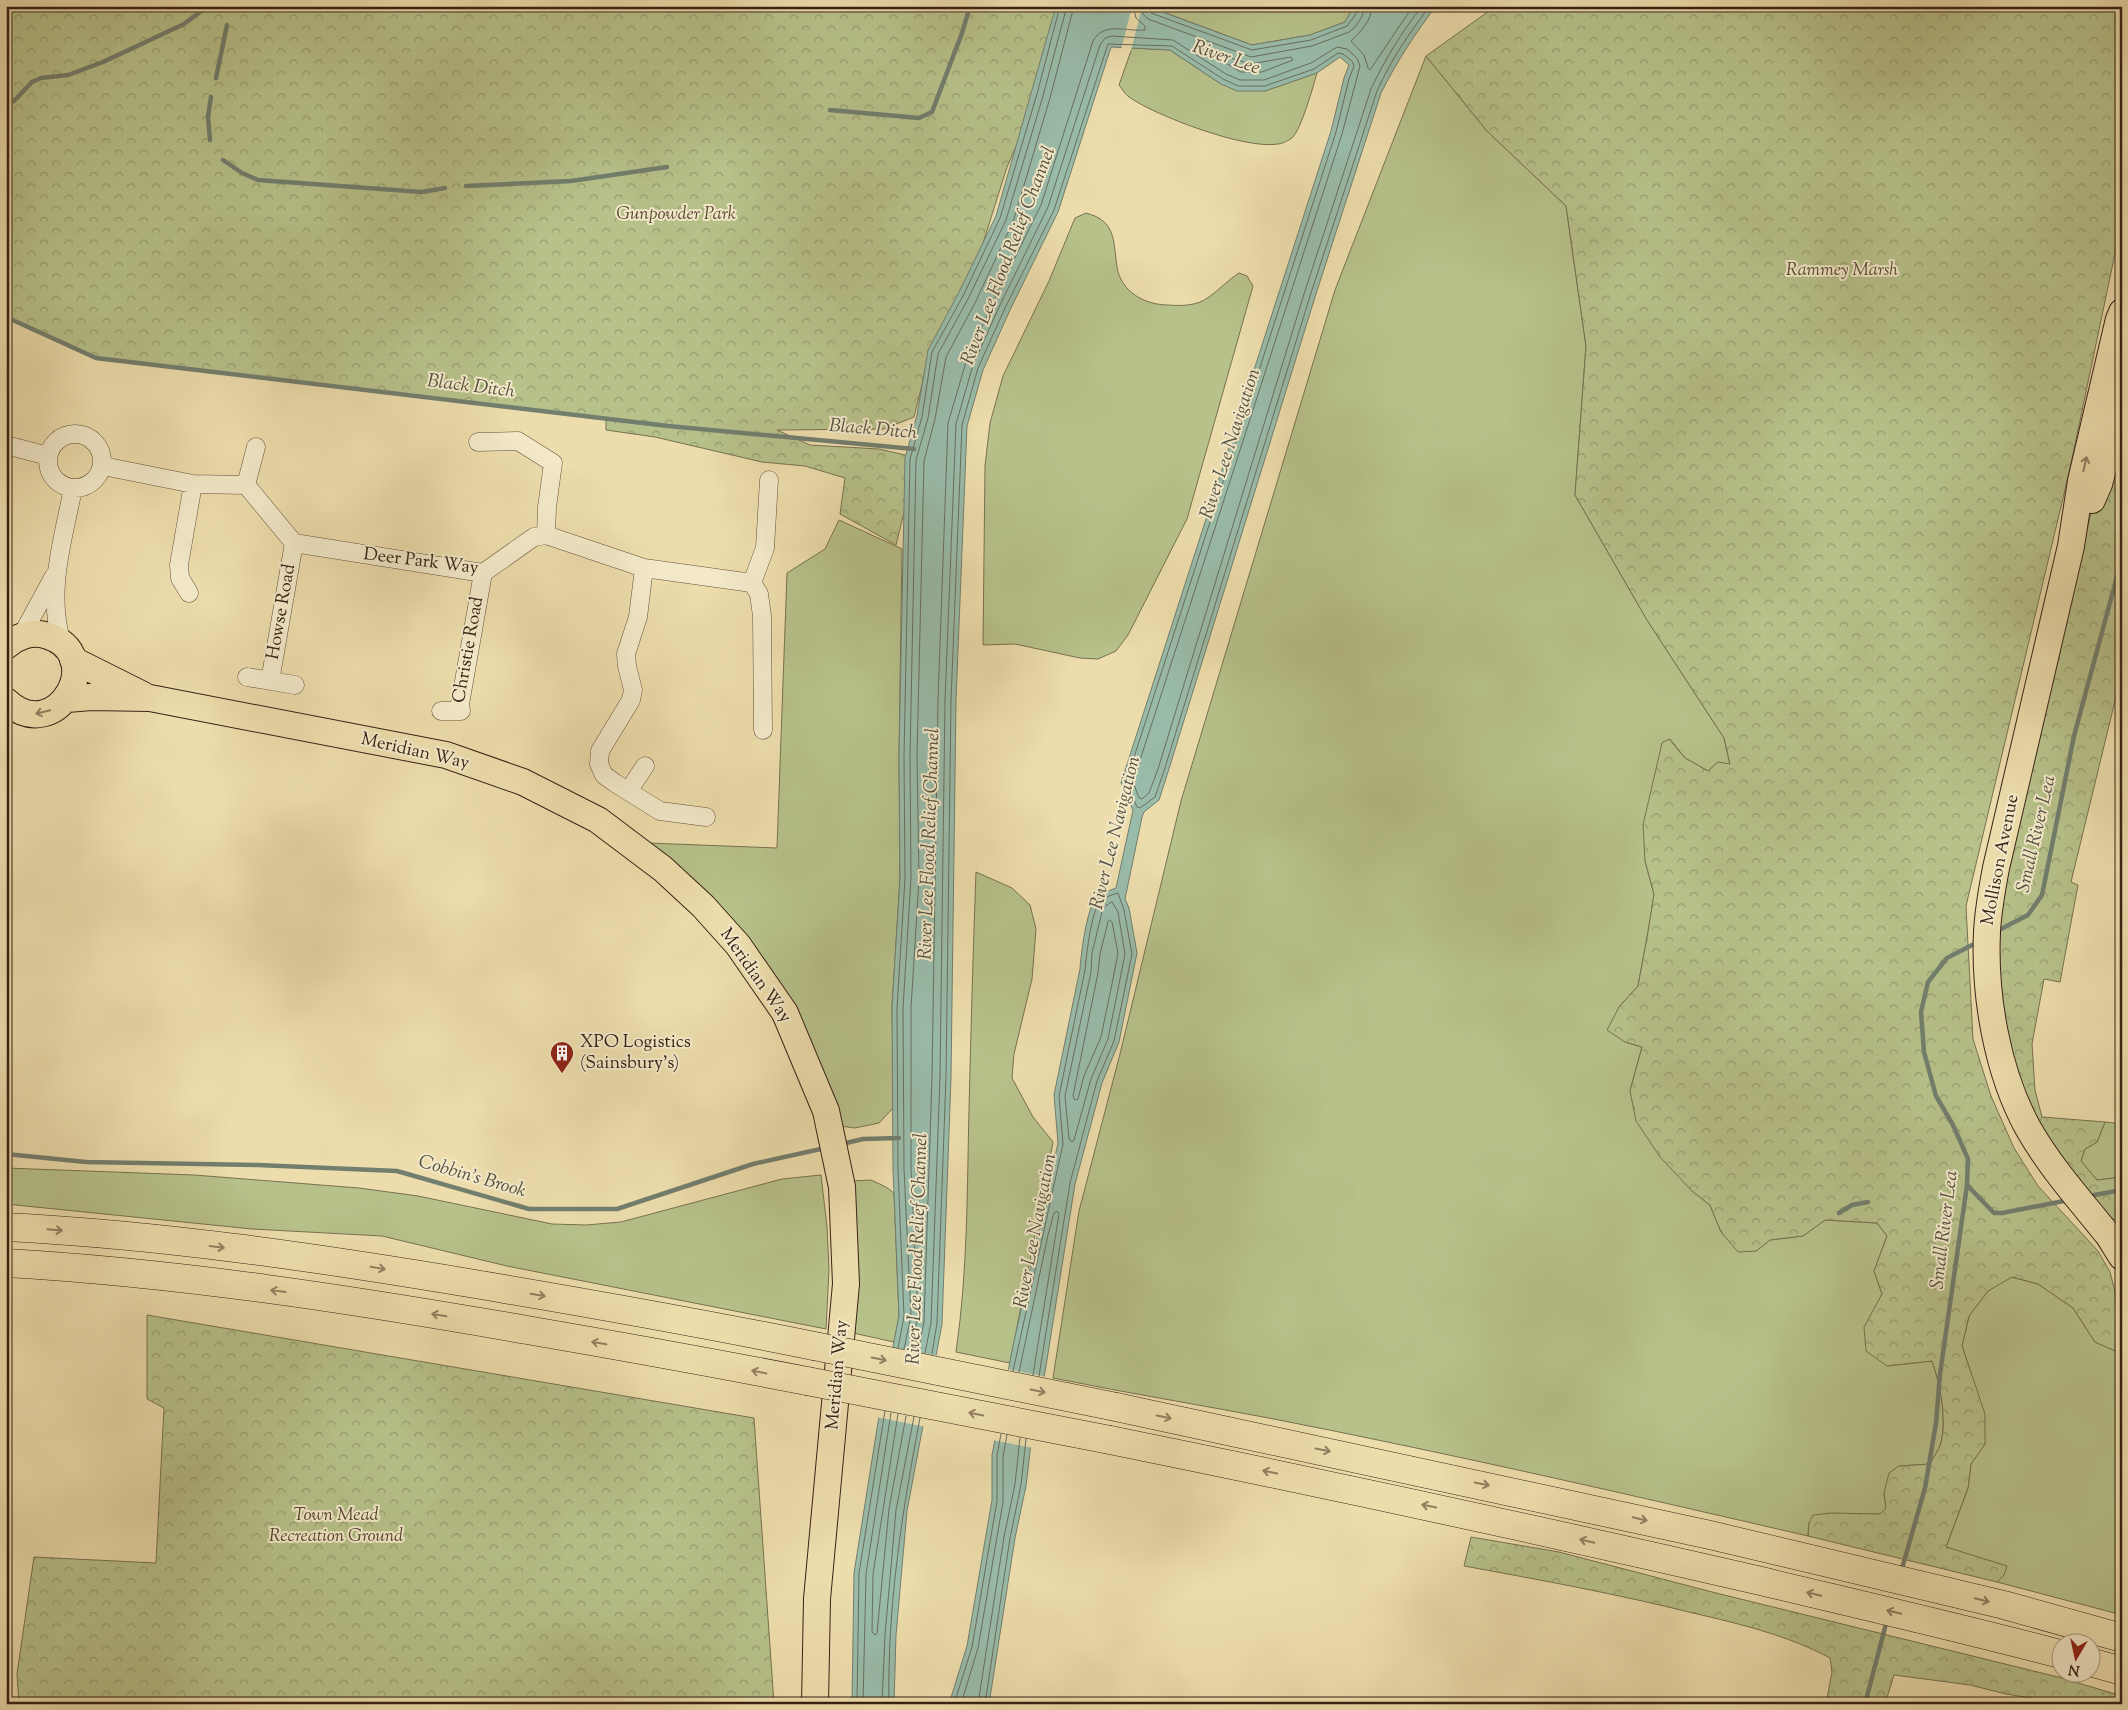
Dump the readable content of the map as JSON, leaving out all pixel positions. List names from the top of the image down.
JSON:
{
  "streets": {
    "main road": ["Meridian Way", "Mollison Avenue"],
    "street": ["Deer Park Way", "Howse Road", "Christie Road"]
  },
  "crossings": [
    ["Deer Park Way", "Howse Road"],
    ["Deer Park Way", "Christie Road"]
  ],
  "water": [
    "River Lee",
    "River Lee Flood Relief Channel",
    "Black Ditch",
    "River Lee Navigation",
    "Small River Lea",
    "Cobbin's Brook"
  ],
  "parks": ["Gunpowder Park", "Rammey Marsh", "Town Mead Recreation Ground"],
  "places": {
    "building": ["XPO Logistics (Sainsbury's)"]
  },
  "north": "bottom"
}
